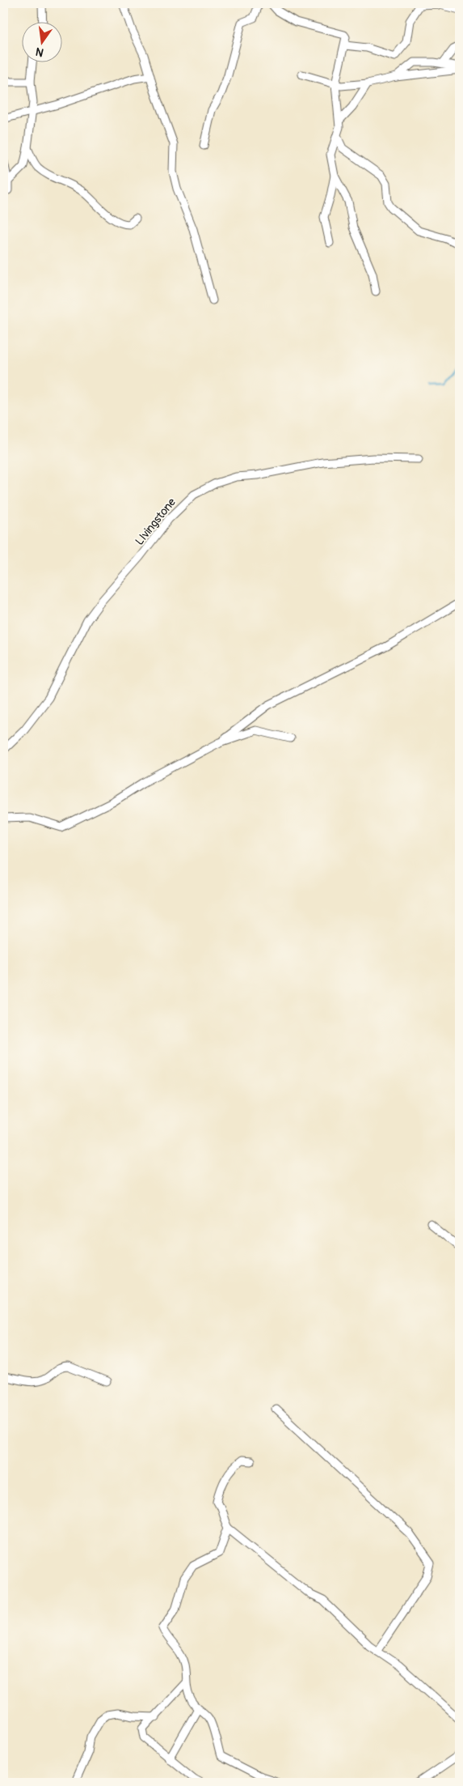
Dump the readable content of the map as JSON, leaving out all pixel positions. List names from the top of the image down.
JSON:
{
  "streets": {
    "street": ["LIvingstone"]
  },
  "north": "bottom"
}
